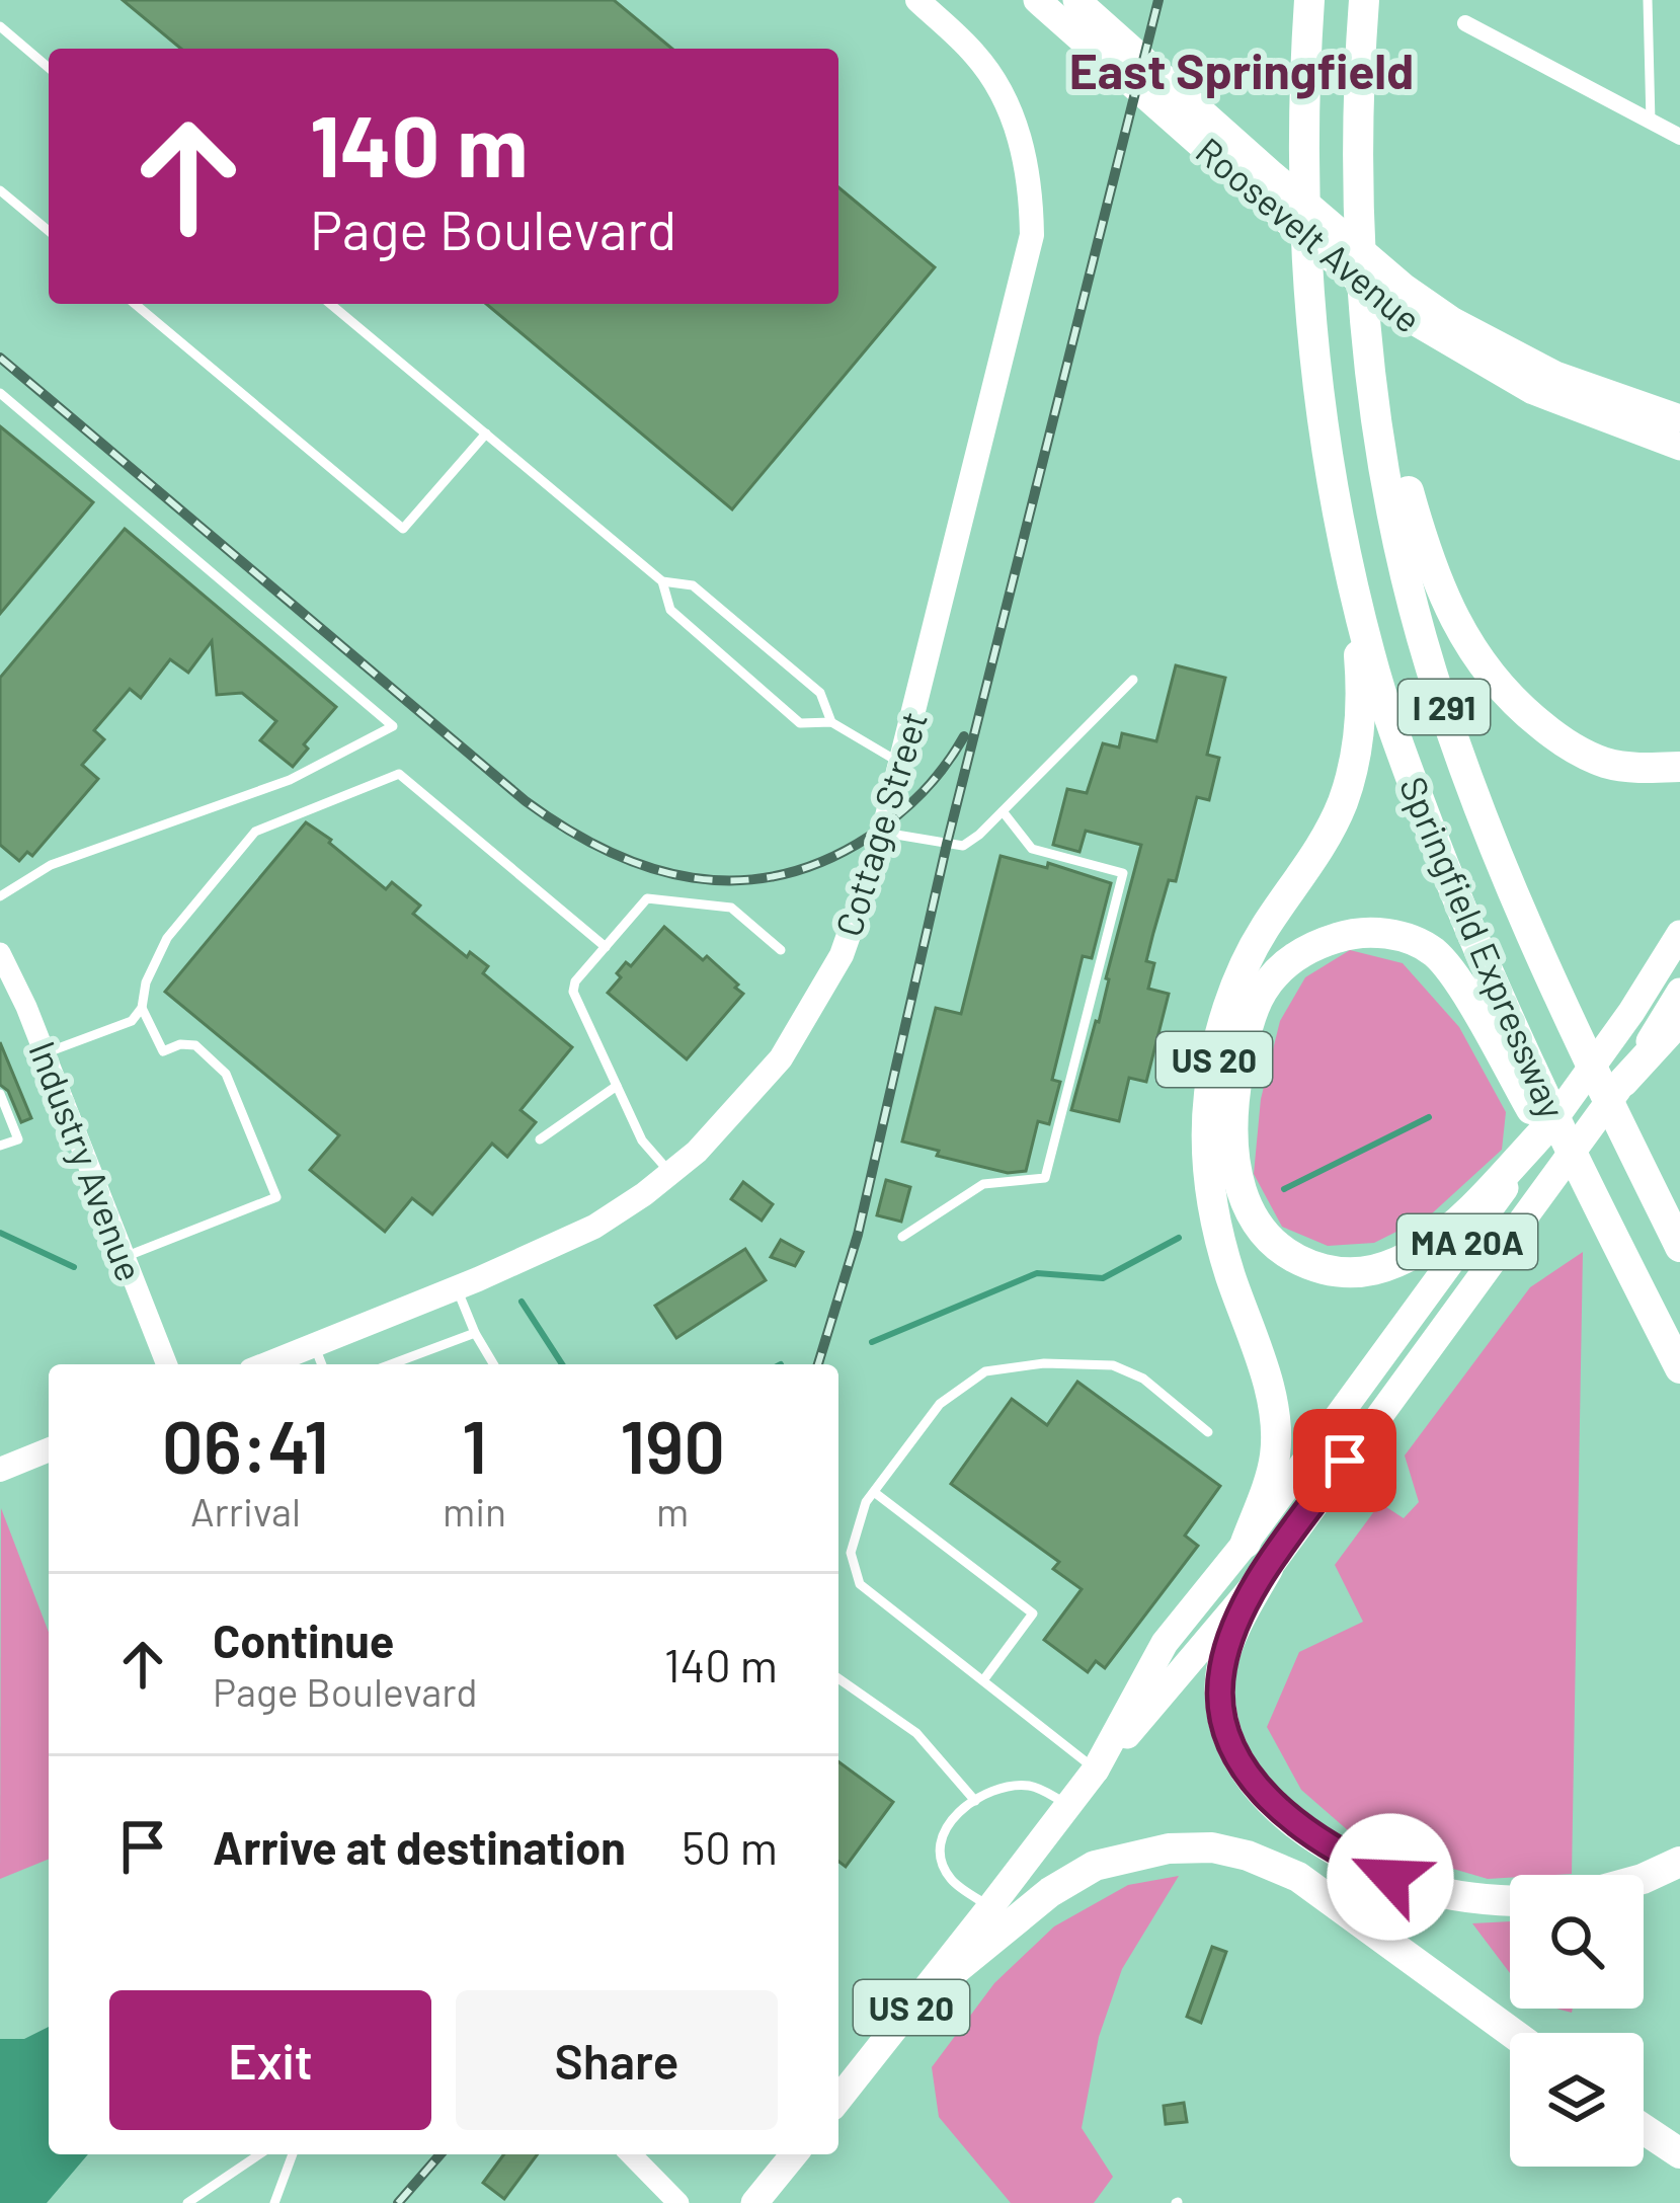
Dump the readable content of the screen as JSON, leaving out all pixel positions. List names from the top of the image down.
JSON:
{
  "streets": {
    "highway": ["I 291", "Springfield Expressway", "US 20"],
    "main road": ["Roosevelt Avenue", "Cottage Street", "MA 20A"],
    "street": ["Industry Avenue"]
  },
  "crossings": [
    ["Springfield Expressway", "US 20"],
    ["US 20", "MA 20A"]
  ],
  "districts": ["East Springfield"],
  "page": {
    "turn": ["140 m", "Page Boulevard"],
    "eta": [
      "06:41",
      "Arrival",
      "1",
      "min",
      "190",
      "m"
    ],
    "list": [
      {
        "name": "Continue",
        "note": "Page Boulevard",
        "value": "140 m"
      },
      {
        "name": "Arrive at destination",
        "value": "50 m"
      }
    ],
    "buttons": ["Exit", "Share"]
  }
}
